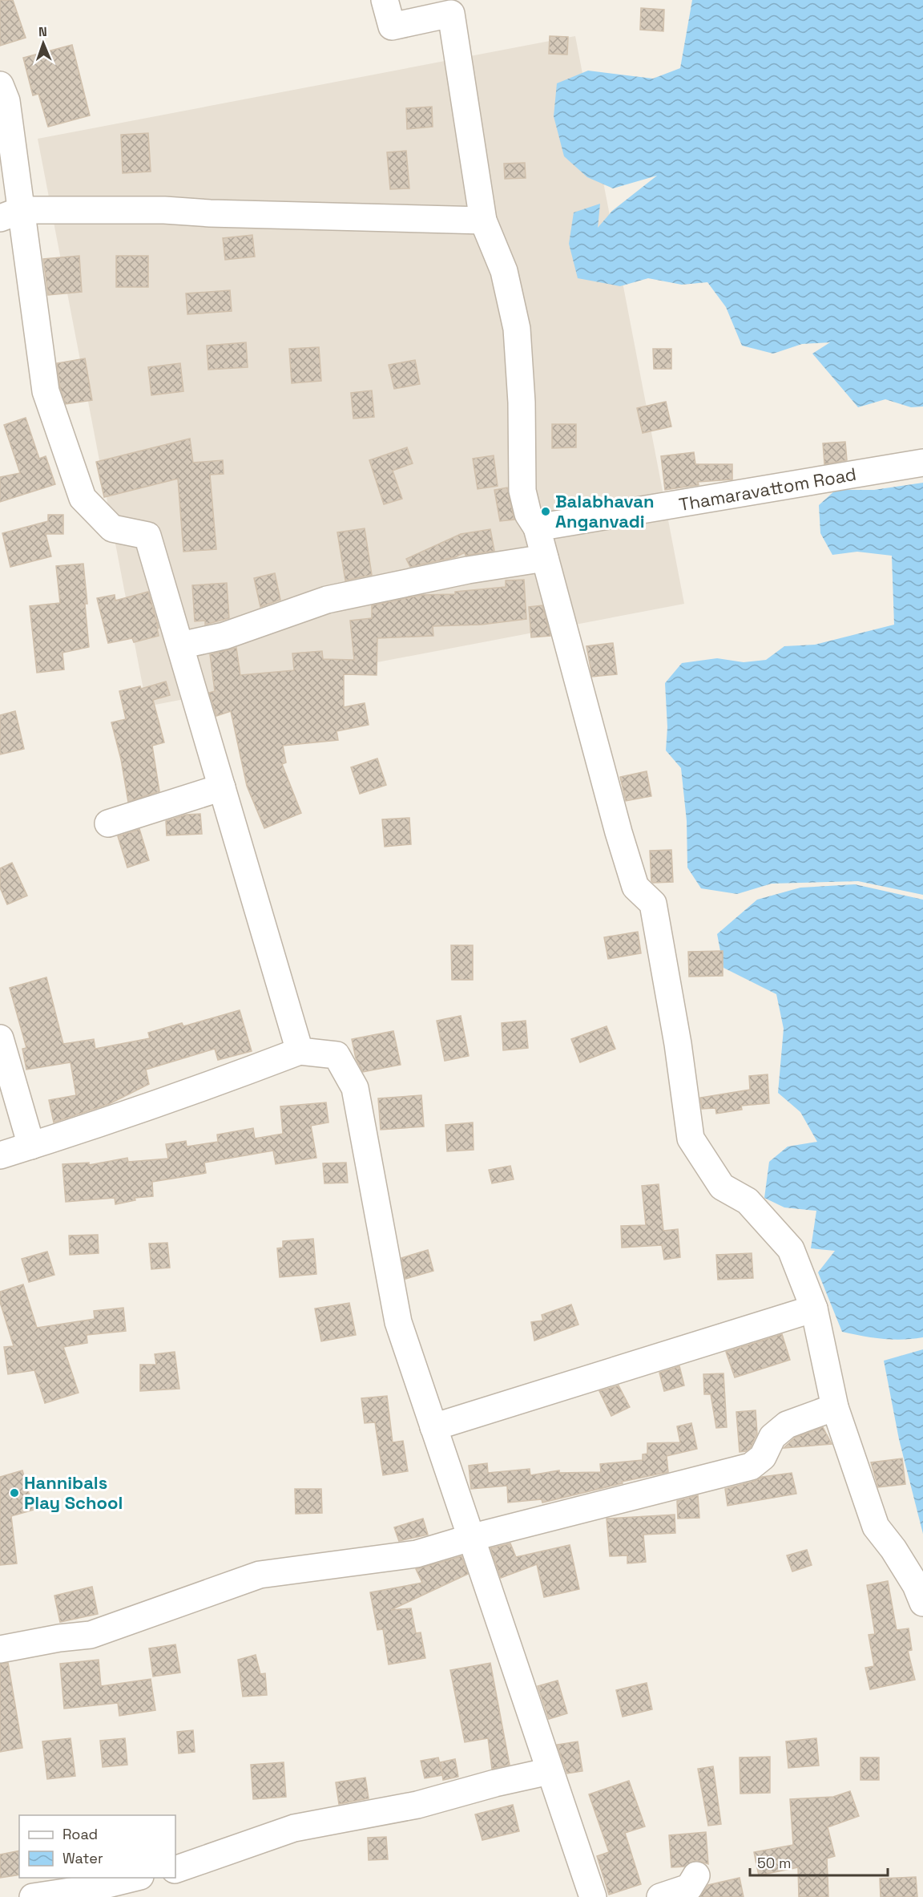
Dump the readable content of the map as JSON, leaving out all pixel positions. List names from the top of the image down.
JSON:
{
  "streets": {
    "street": ["Thamaravattom Road"]
  },
  "places": ["Balabhavan Anganvadi", "Hannibals Play School"],
  "legend": ["Road", "Water"],
  "scale_bar": "50 m",
  "north": "top"
}
